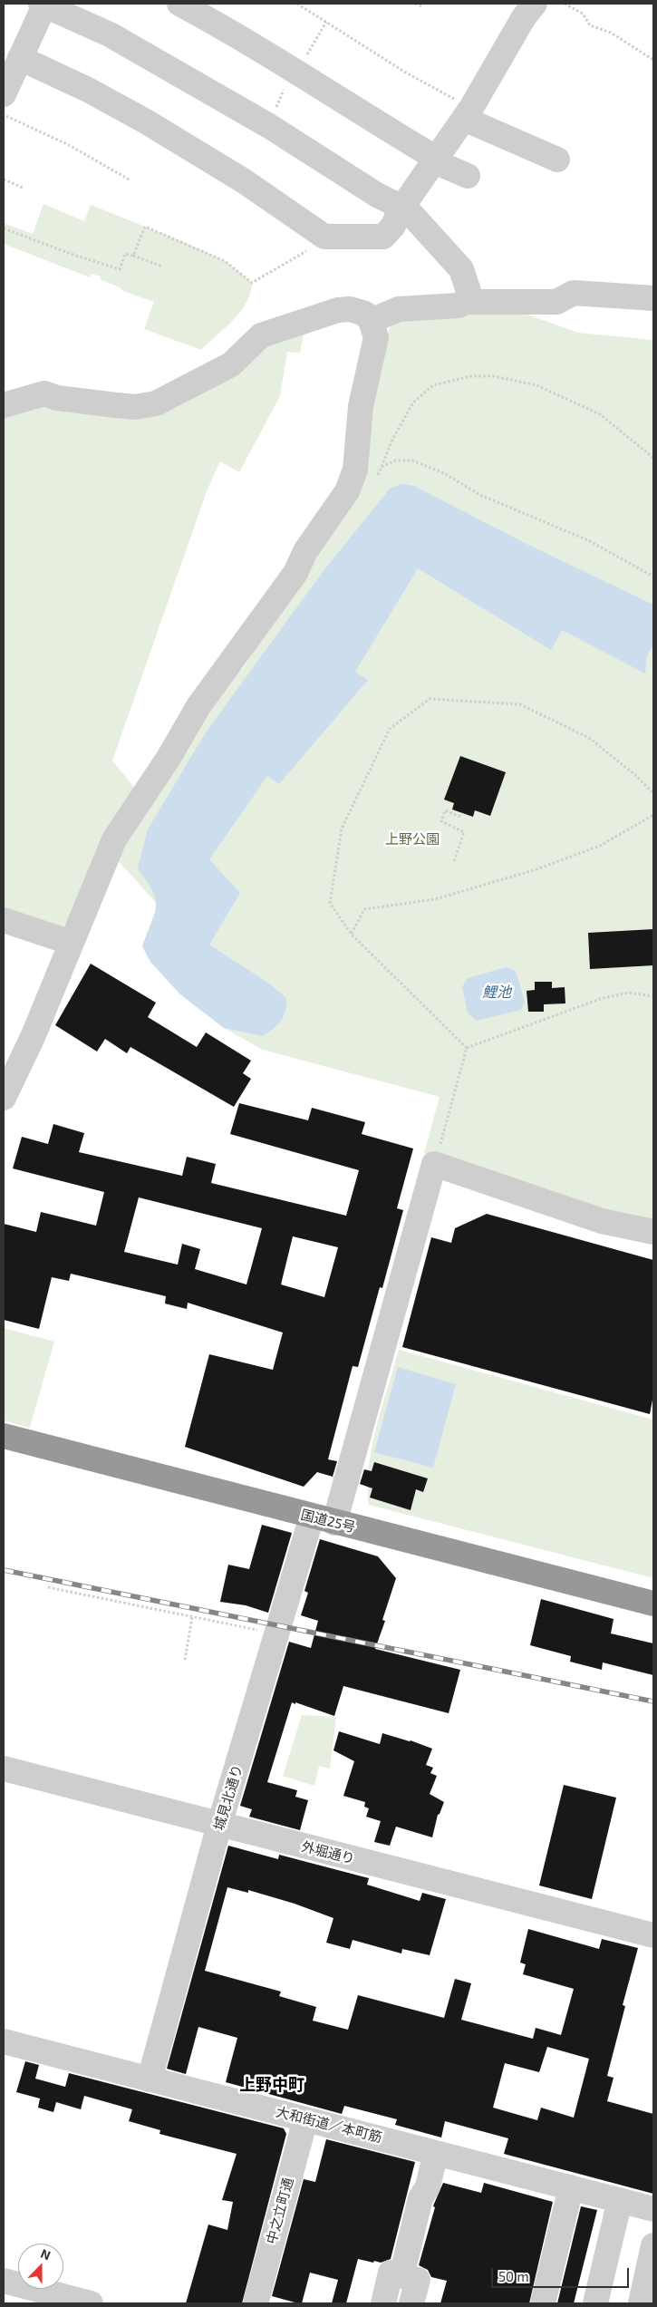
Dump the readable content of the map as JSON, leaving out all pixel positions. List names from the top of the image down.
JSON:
{
  "streets": {
    "highway": ["国道25号"],
    "street": [
      "城見北通り",
      "外堀通り",
      "大和街道／本町筋",
      "中之立町通"
    ]
  },
  "crossings": [
    ["国道25号", "城見北通り"],
    ["城見北通り", "外堀通り"],
    ["城見北通り", "大和街道／本町筋"],
    ["大和街道／本町筋", "中之立町通"]
  ],
  "districts": ["上野中町"],
  "water": ["鯉池"],
  "parks": ["上野公園"],
  "scale_bar": "50 m",
  "north": "top"
}
